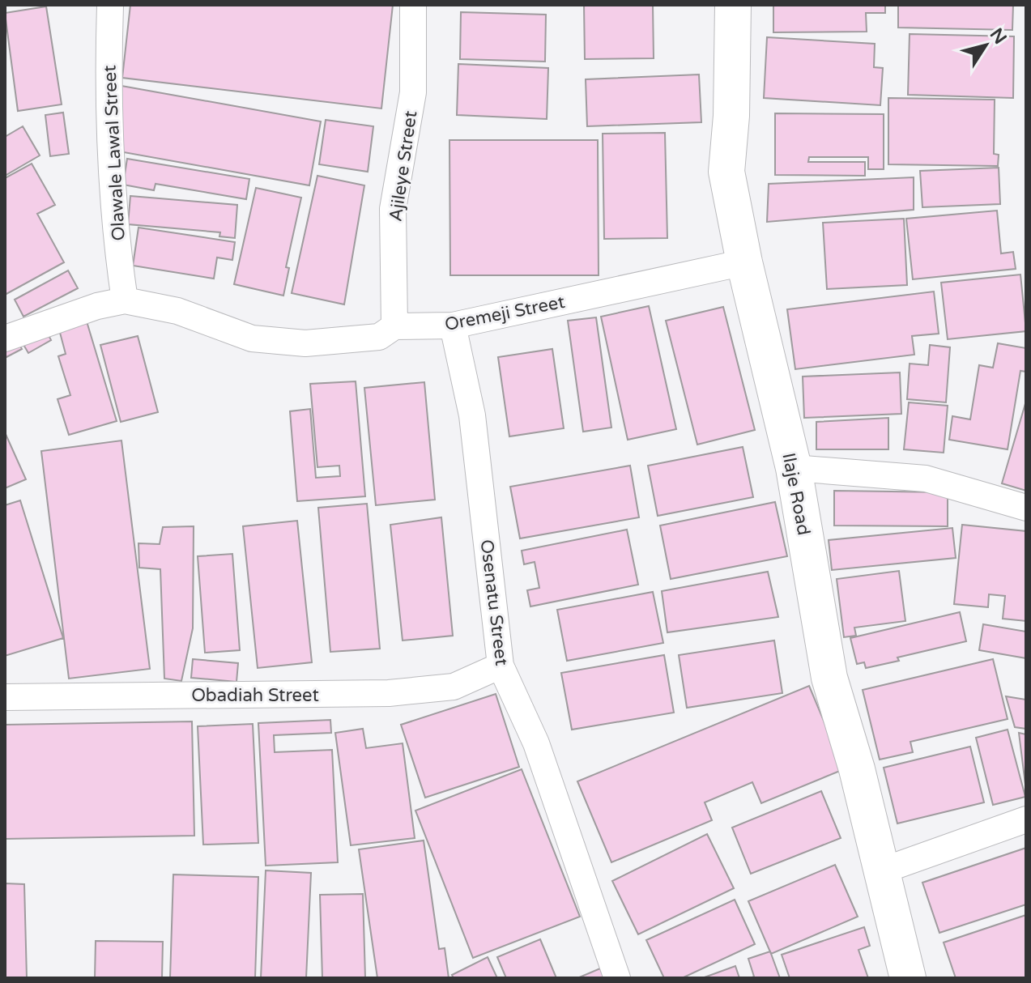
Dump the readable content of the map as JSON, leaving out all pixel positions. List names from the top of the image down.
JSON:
{
  "streets": {
    "street": [
      "Olawale Lawal Street",
      "Ajileye Street",
      "Oremeji Street",
      "Ilaje Road",
      "Osenatu Street",
      "Obadiah Street"
    ]
  },
  "crossings": [
    ["Olawale Lawal Street", "Oremeji Street"],
    ["Ajileye Street", "Oremeji Street"],
    ["Oremeji Street", "Ilaje Road"],
    ["Oremeji Street", "Osenatu Street"],
    ["Osenatu Street", "Obadiah Street"]
  ],
  "north": "top right"
}
